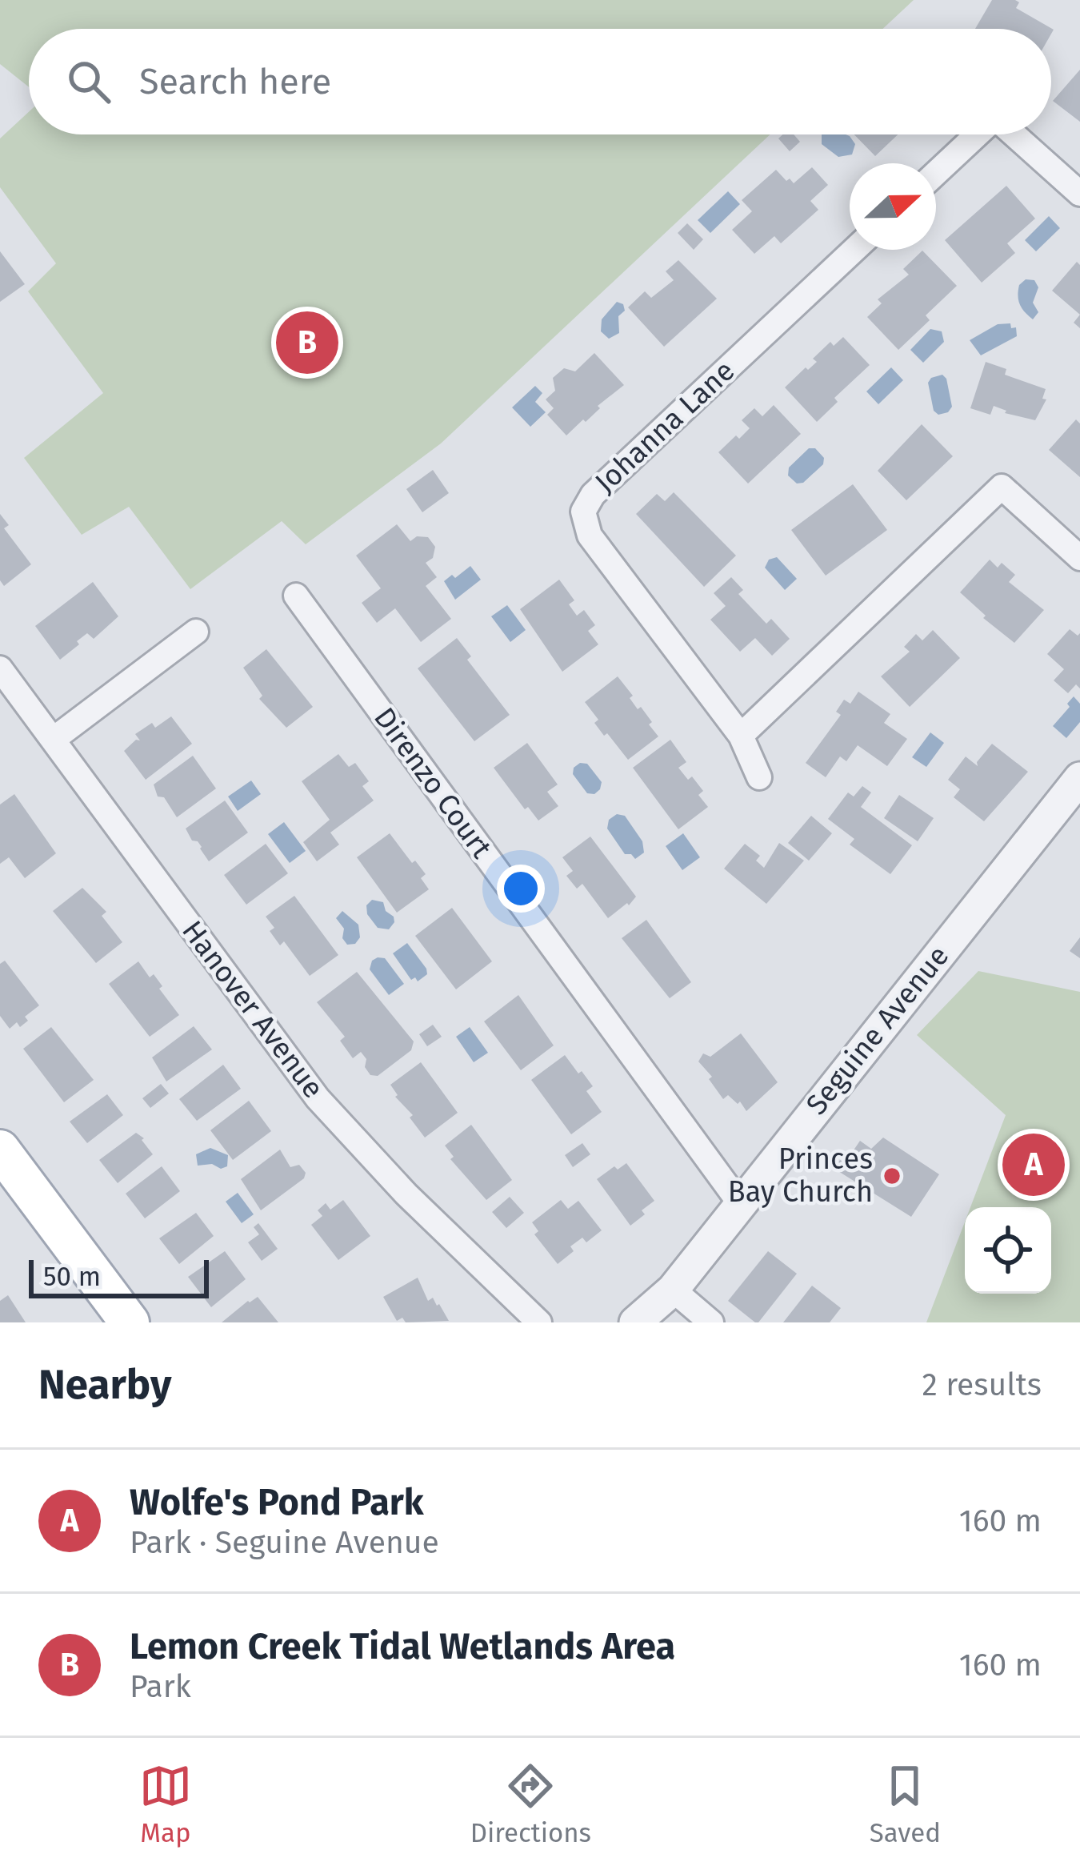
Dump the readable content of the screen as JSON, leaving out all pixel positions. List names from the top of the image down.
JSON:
{
  "streets": {
    "street": [
      "Johanna Lane",
      "Direnzo Court",
      "Hanover Avenue",
      "Seguine Avenue"
    ]
  },
  "crossings": [
    ["Direnzo Court", "Seguine Avenue"]
  ],
  "places": ["Princes Bay Church"],
  "scale_bar": "50 m",
  "north": "right",
  "page": {
    "search": "Search here",
    "pins": ["B", "A"],
    "scale": "50 m",
    "heading": ["Nearby", "2 results"],
    "list": [
      {
        "mark": "A",
        "name": "Wolfe's Pond Park",
        "note": "Park · Seguine Avenue",
        "value": "160 m"
      },
      {
        "mark": "B",
        "name": "Lemon Creek Tidal Wetlands Area",
        "note": "Park",
        "value": "160 m"
      }
    ],
    "nav": ["Map", "Directions", "Saved"]
  }
}
